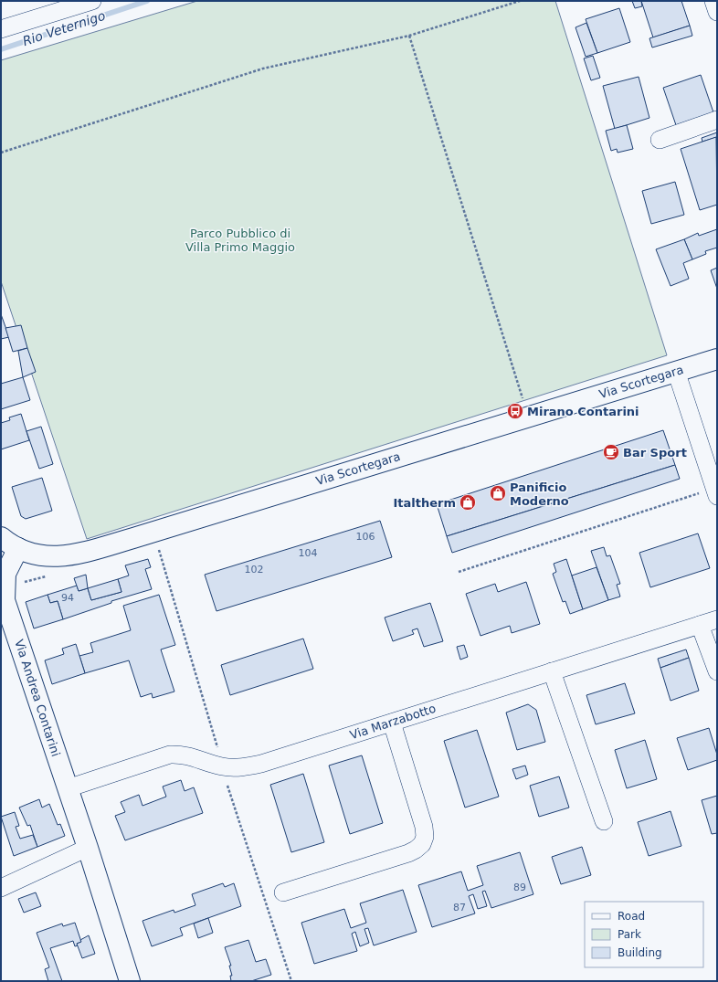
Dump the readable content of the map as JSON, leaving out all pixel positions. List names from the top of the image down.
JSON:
{
  "streets": {
    "street": ["Via Scortegara", "Via Andrea Contarini", "Via Marzabotto"]
  },
  "crossings": [
    ["Via Scortegara", "Via Andrea Contarini"],
    ["Via Andrea Contarini", "Via Marzabotto"]
  ],
  "water": ["Rio Veternigo"],
  "parks": ["Parco Pubblico di Villa Primo Maggio"],
  "places": {
    "bus stop": ["Mirano Contarini"],
    "cafe": ["Bar Sport"],
    "shop": ["Panificio Moderno", "Italtherm"]
  },
  "house_numbers": [
    "106",
    "104",
    "102",
    "94",
    "89",
    "87"
  ],
  "legend": ["Road", "Park", "Building"]
}
